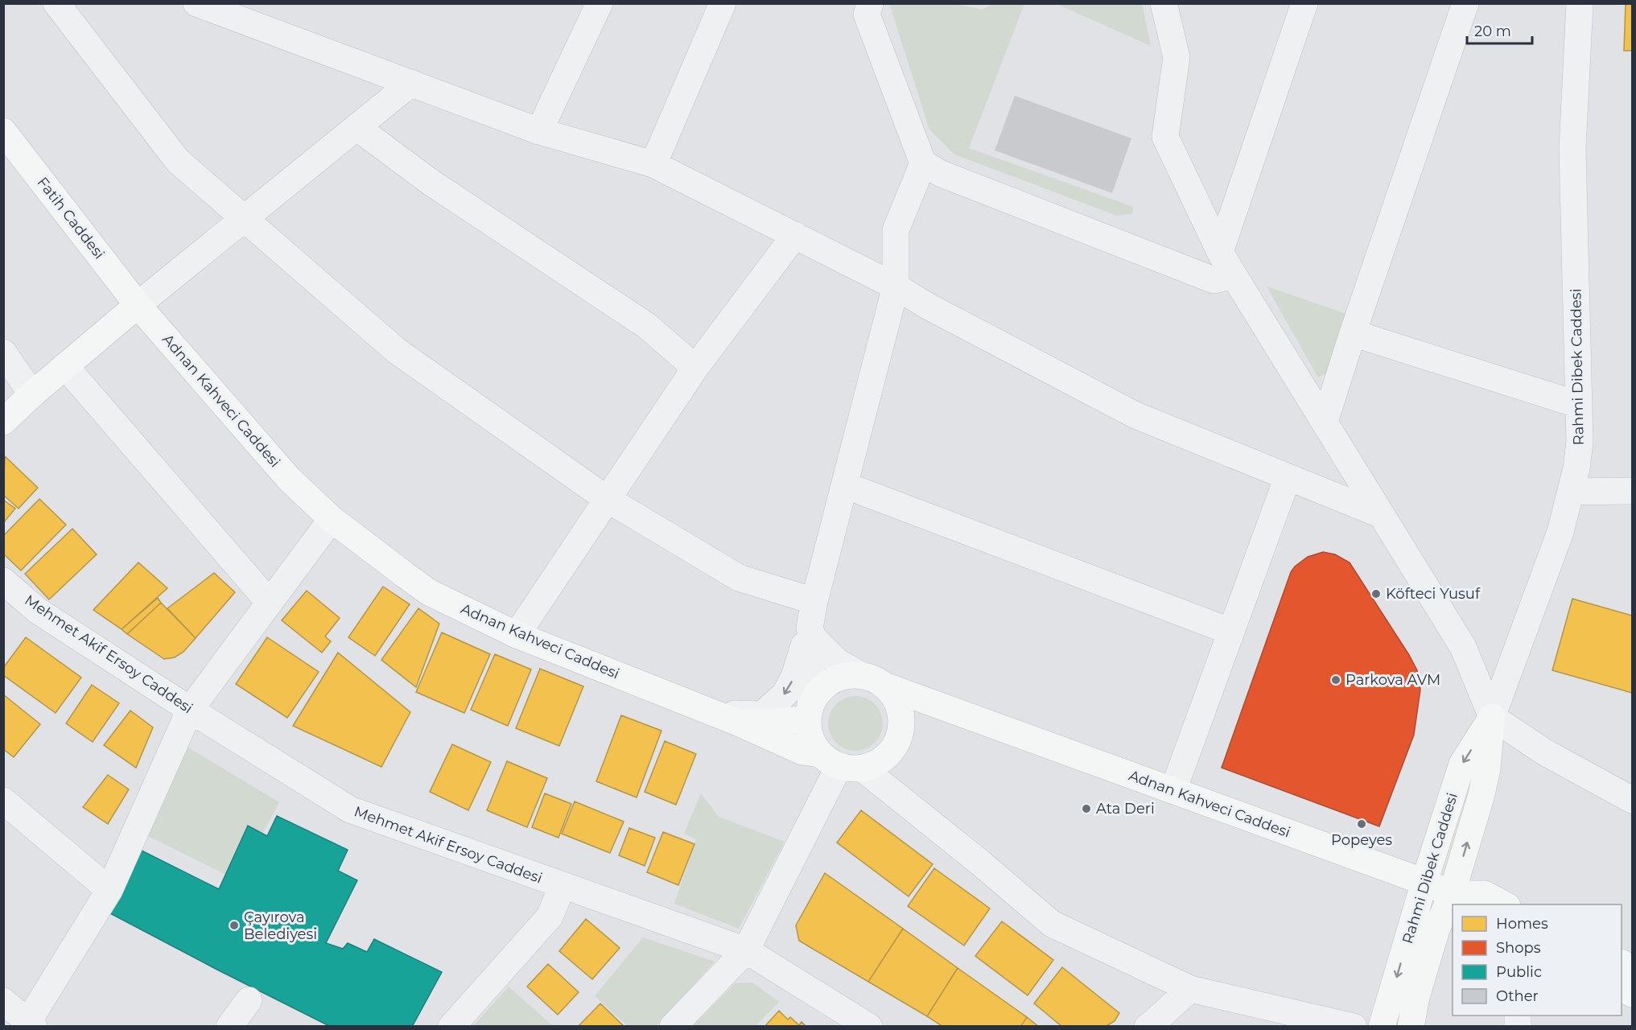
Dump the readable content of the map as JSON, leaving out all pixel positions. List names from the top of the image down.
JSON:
{
  "streets": {
    "main road": ["Fatih Caddesi", "Rahmi Dibek Caddesi", "Adnan Kahveci Caddesi"],
    "street": ["Mehmet Akif Ersoy Caddesi"]
  },
  "crossings": [
    ["Fatih Caddesi", "Adnan Kahveci Caddesi"],
    ["Rahmi Dibek Caddesi", "Adnan Kahveci Caddesi"]
  ],
  "places": [
    "Köfteci Yusuf",
    "Parkova AVM",
    "Ata Deri",
    "Popeyes",
    "Çayırova Belediyesi"
  ],
  "legend": [
    "Homes",
    "Shops",
    "Public",
    "Other"
  ],
  "scale_bar": "20 m"
}
